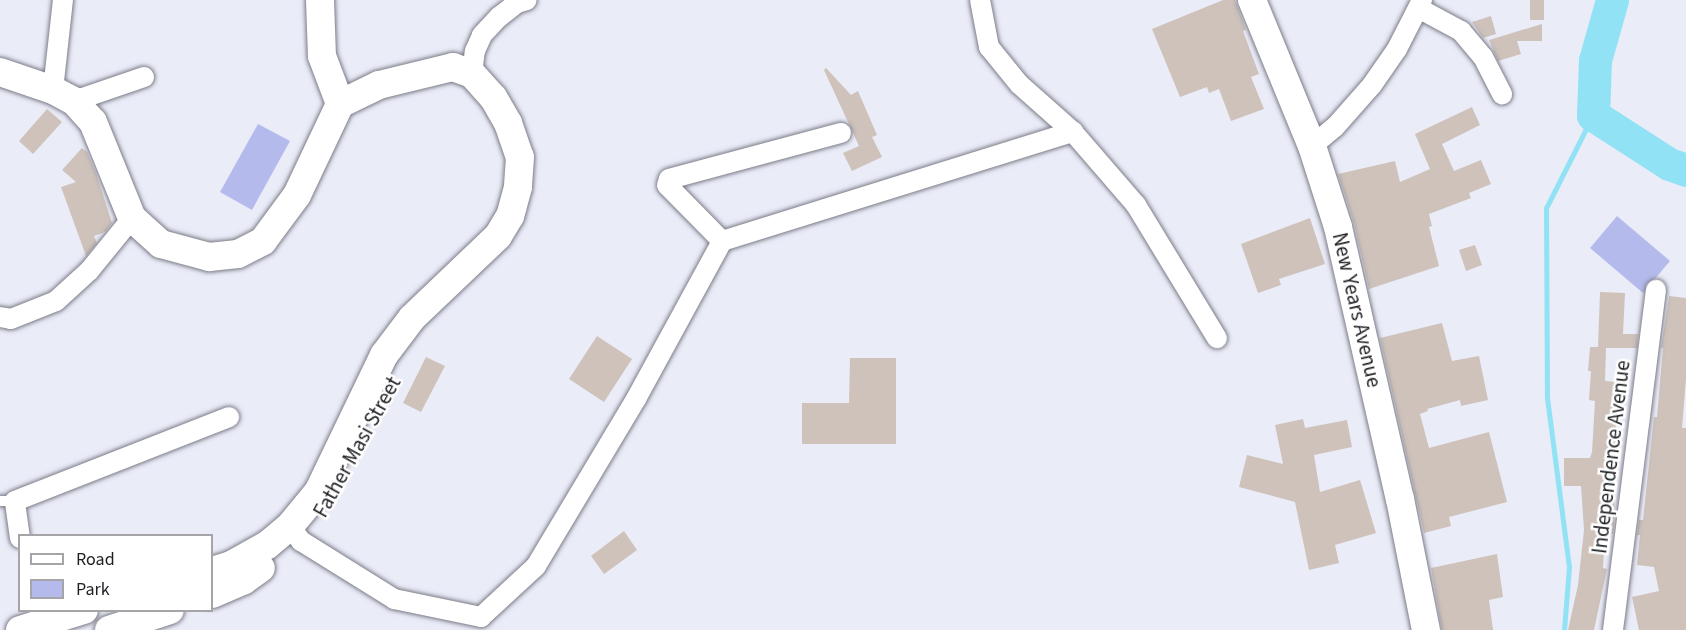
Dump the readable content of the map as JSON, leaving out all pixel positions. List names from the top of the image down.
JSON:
{
  "streets": {
    "street": ["New Years Avenue", "Father Masi Street", "Independence Avenue"]
  },
  "legend": ["Road", "Park"]
}
